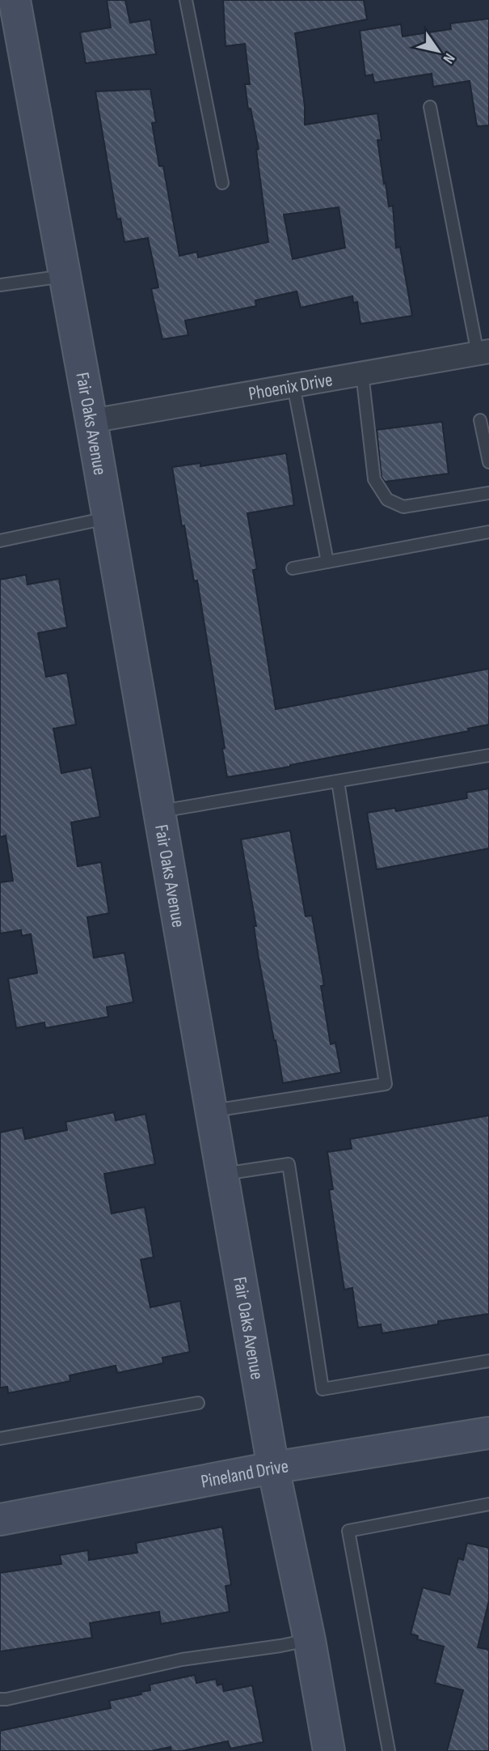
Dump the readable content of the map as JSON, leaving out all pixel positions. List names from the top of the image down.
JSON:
{
  "streets": {
    "main road": ["Fair Oaks Avenue", "Pineland Drive"],
    "street": ["Phoenix Drive"]
  },
  "crossings": [
    ["Phoenix Drive", "Fair Oaks Avenue"],
    ["Fair Oaks Avenue", "Pineland Drive"]
  ],
  "north": "bottom right"
}
